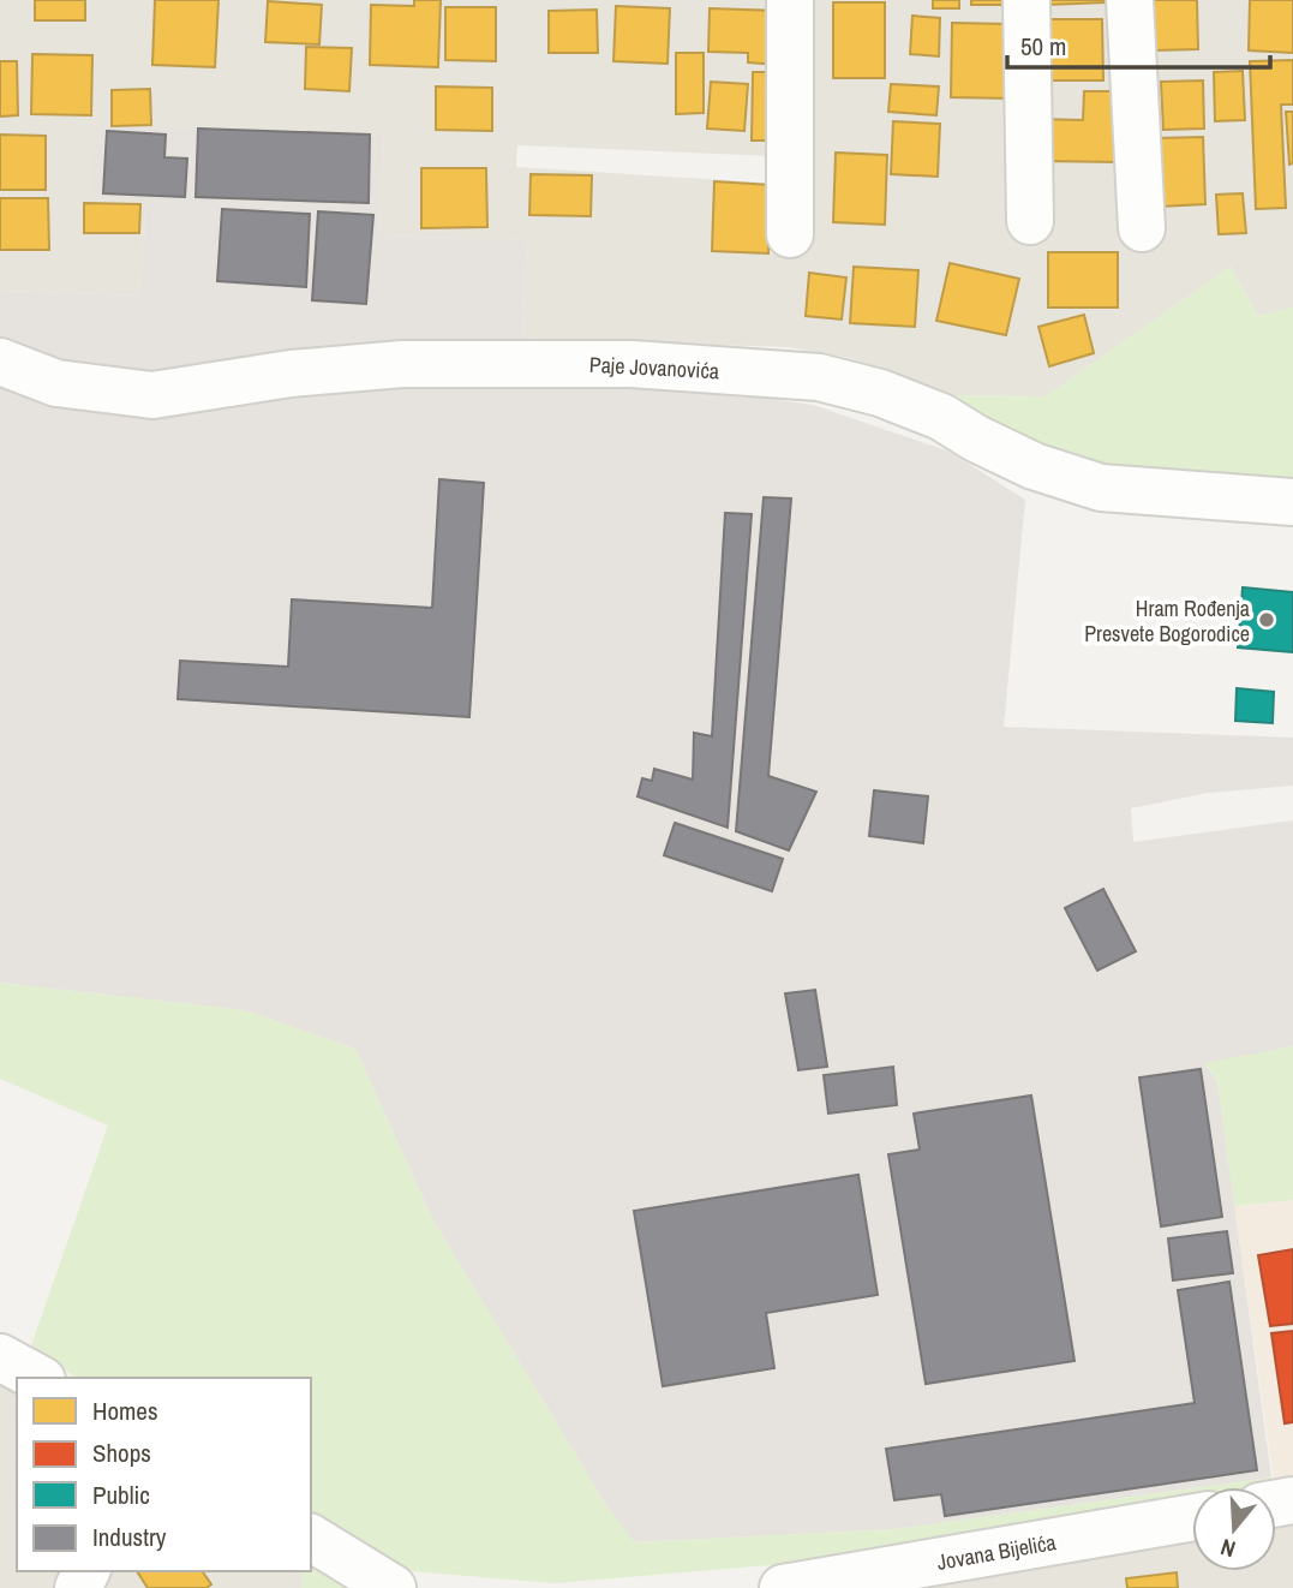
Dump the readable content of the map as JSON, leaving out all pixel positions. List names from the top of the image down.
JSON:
{
  "streets": {
    "street": ["Paje Jovanovića", "Jovana Bijelića"]
  },
  "places": ["Hram Rođenja Presvete Bogorodice"],
  "legend": [
    "Homes",
    "Shops",
    "Public",
    "Industry"
  ],
  "scale_bar": "50 m",
  "north": "bottom"
}
